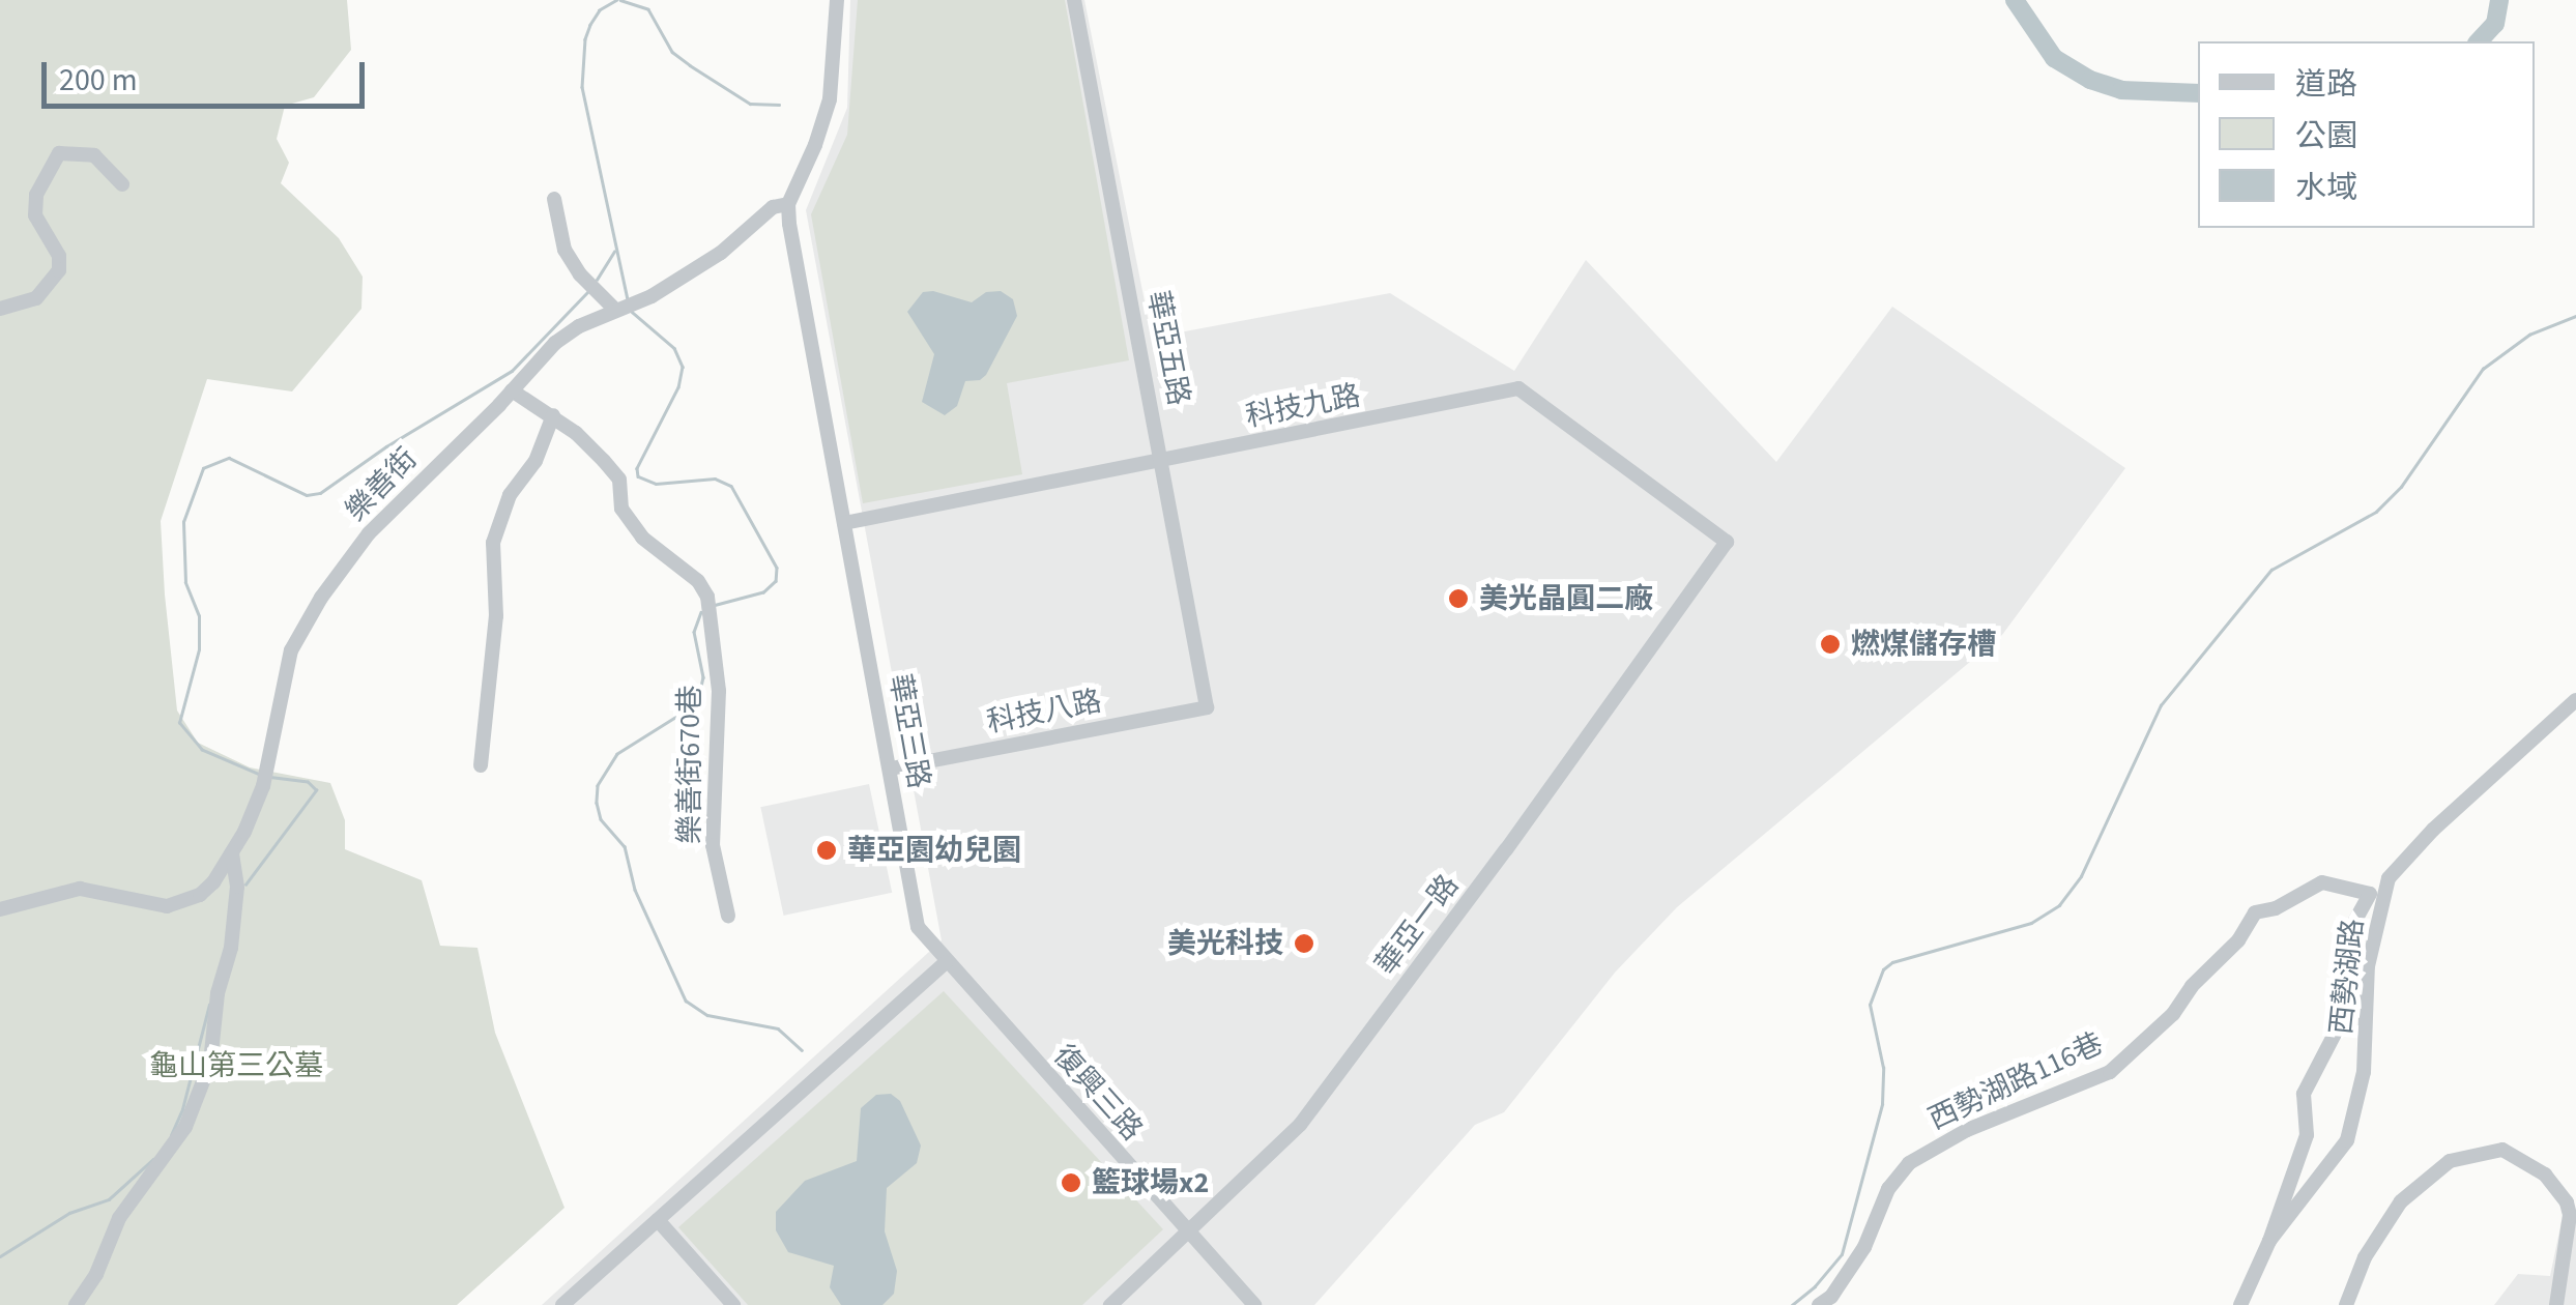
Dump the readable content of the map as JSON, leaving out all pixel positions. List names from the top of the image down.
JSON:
{
  "streets": {
    "street": [
      "華亞五路",
      "科技九路",
      "樂善街",
      "科技八路",
      "華亞三路",
      "樂善街670巷",
      "華亞一路",
      "西勢湖路",
      "西勢湖路116巷",
      "復興三路"
    ]
  },
  "crossings": [
    ["華亞五路", "科技九路"],
    ["華亞五路", "科技八路"],
    ["科技九路", "華亞三路"],
    ["科技九路", "華亞一路"],
    ["樂善街", "華亞三路"],
    ["樂善街", "樂善街670巷"],
    ["科技八路", "華亞三路"],
    ["華亞三路", "復興三路"],
    ["華亞一路", "復興三路"],
    ["西勢湖路", "西勢湖路116巷"]
  ],
  "parks": ["龜山第三公墓"],
  "places": [
    "美光晶圓二廠",
    "燃煤儲存槽",
    "華亞園幼兒園",
    "美光科技",
    "籃球場x2"
  ],
  "legend": ["道路", "公園", "水域"],
  "scale_bar": "200 m"
}
